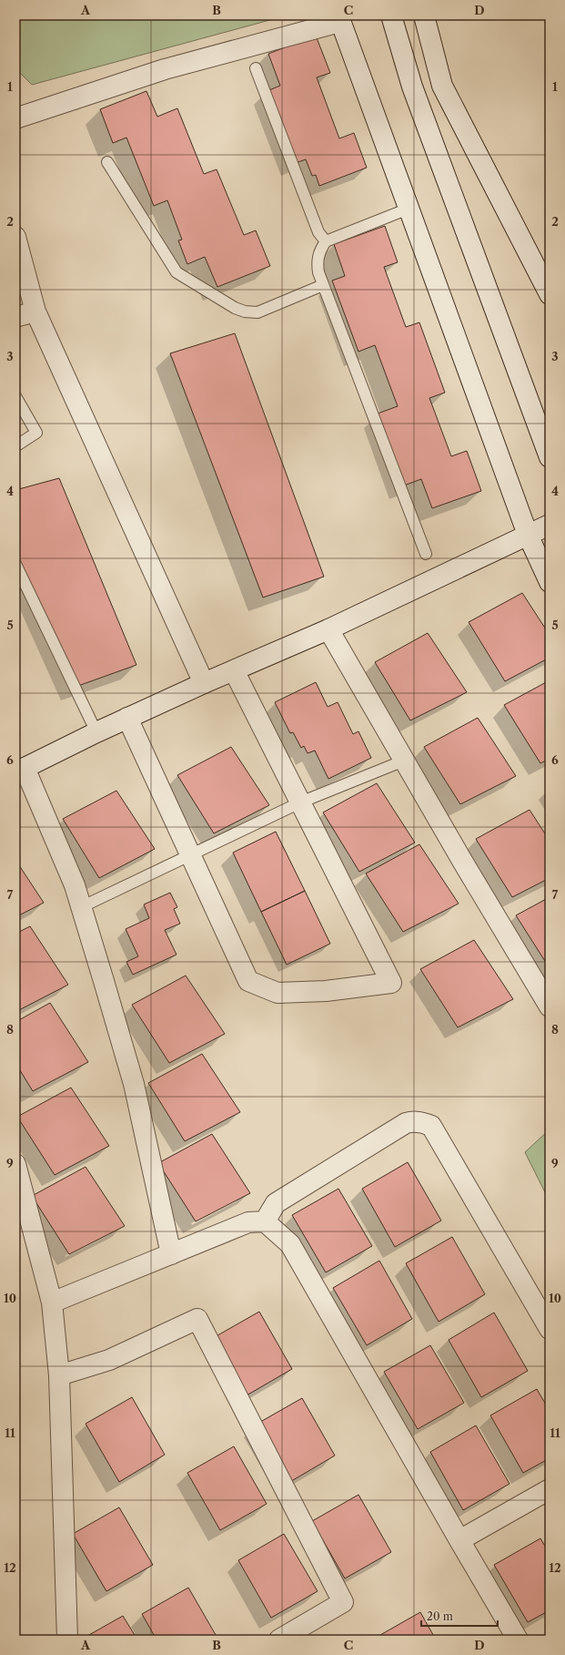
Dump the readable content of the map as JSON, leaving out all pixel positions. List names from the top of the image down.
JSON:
{
  "scale_bar": "20 m",
  "grid": {
    "columns": [
      "A",
      "B",
      "C",
      "D"
    ],
    "rows": [
      "1",
      "2",
      "3",
      "4",
      "5",
      "6",
      "7",
      "8",
      "9",
      "10",
      "11",
      "12"
    ]
  }
}
